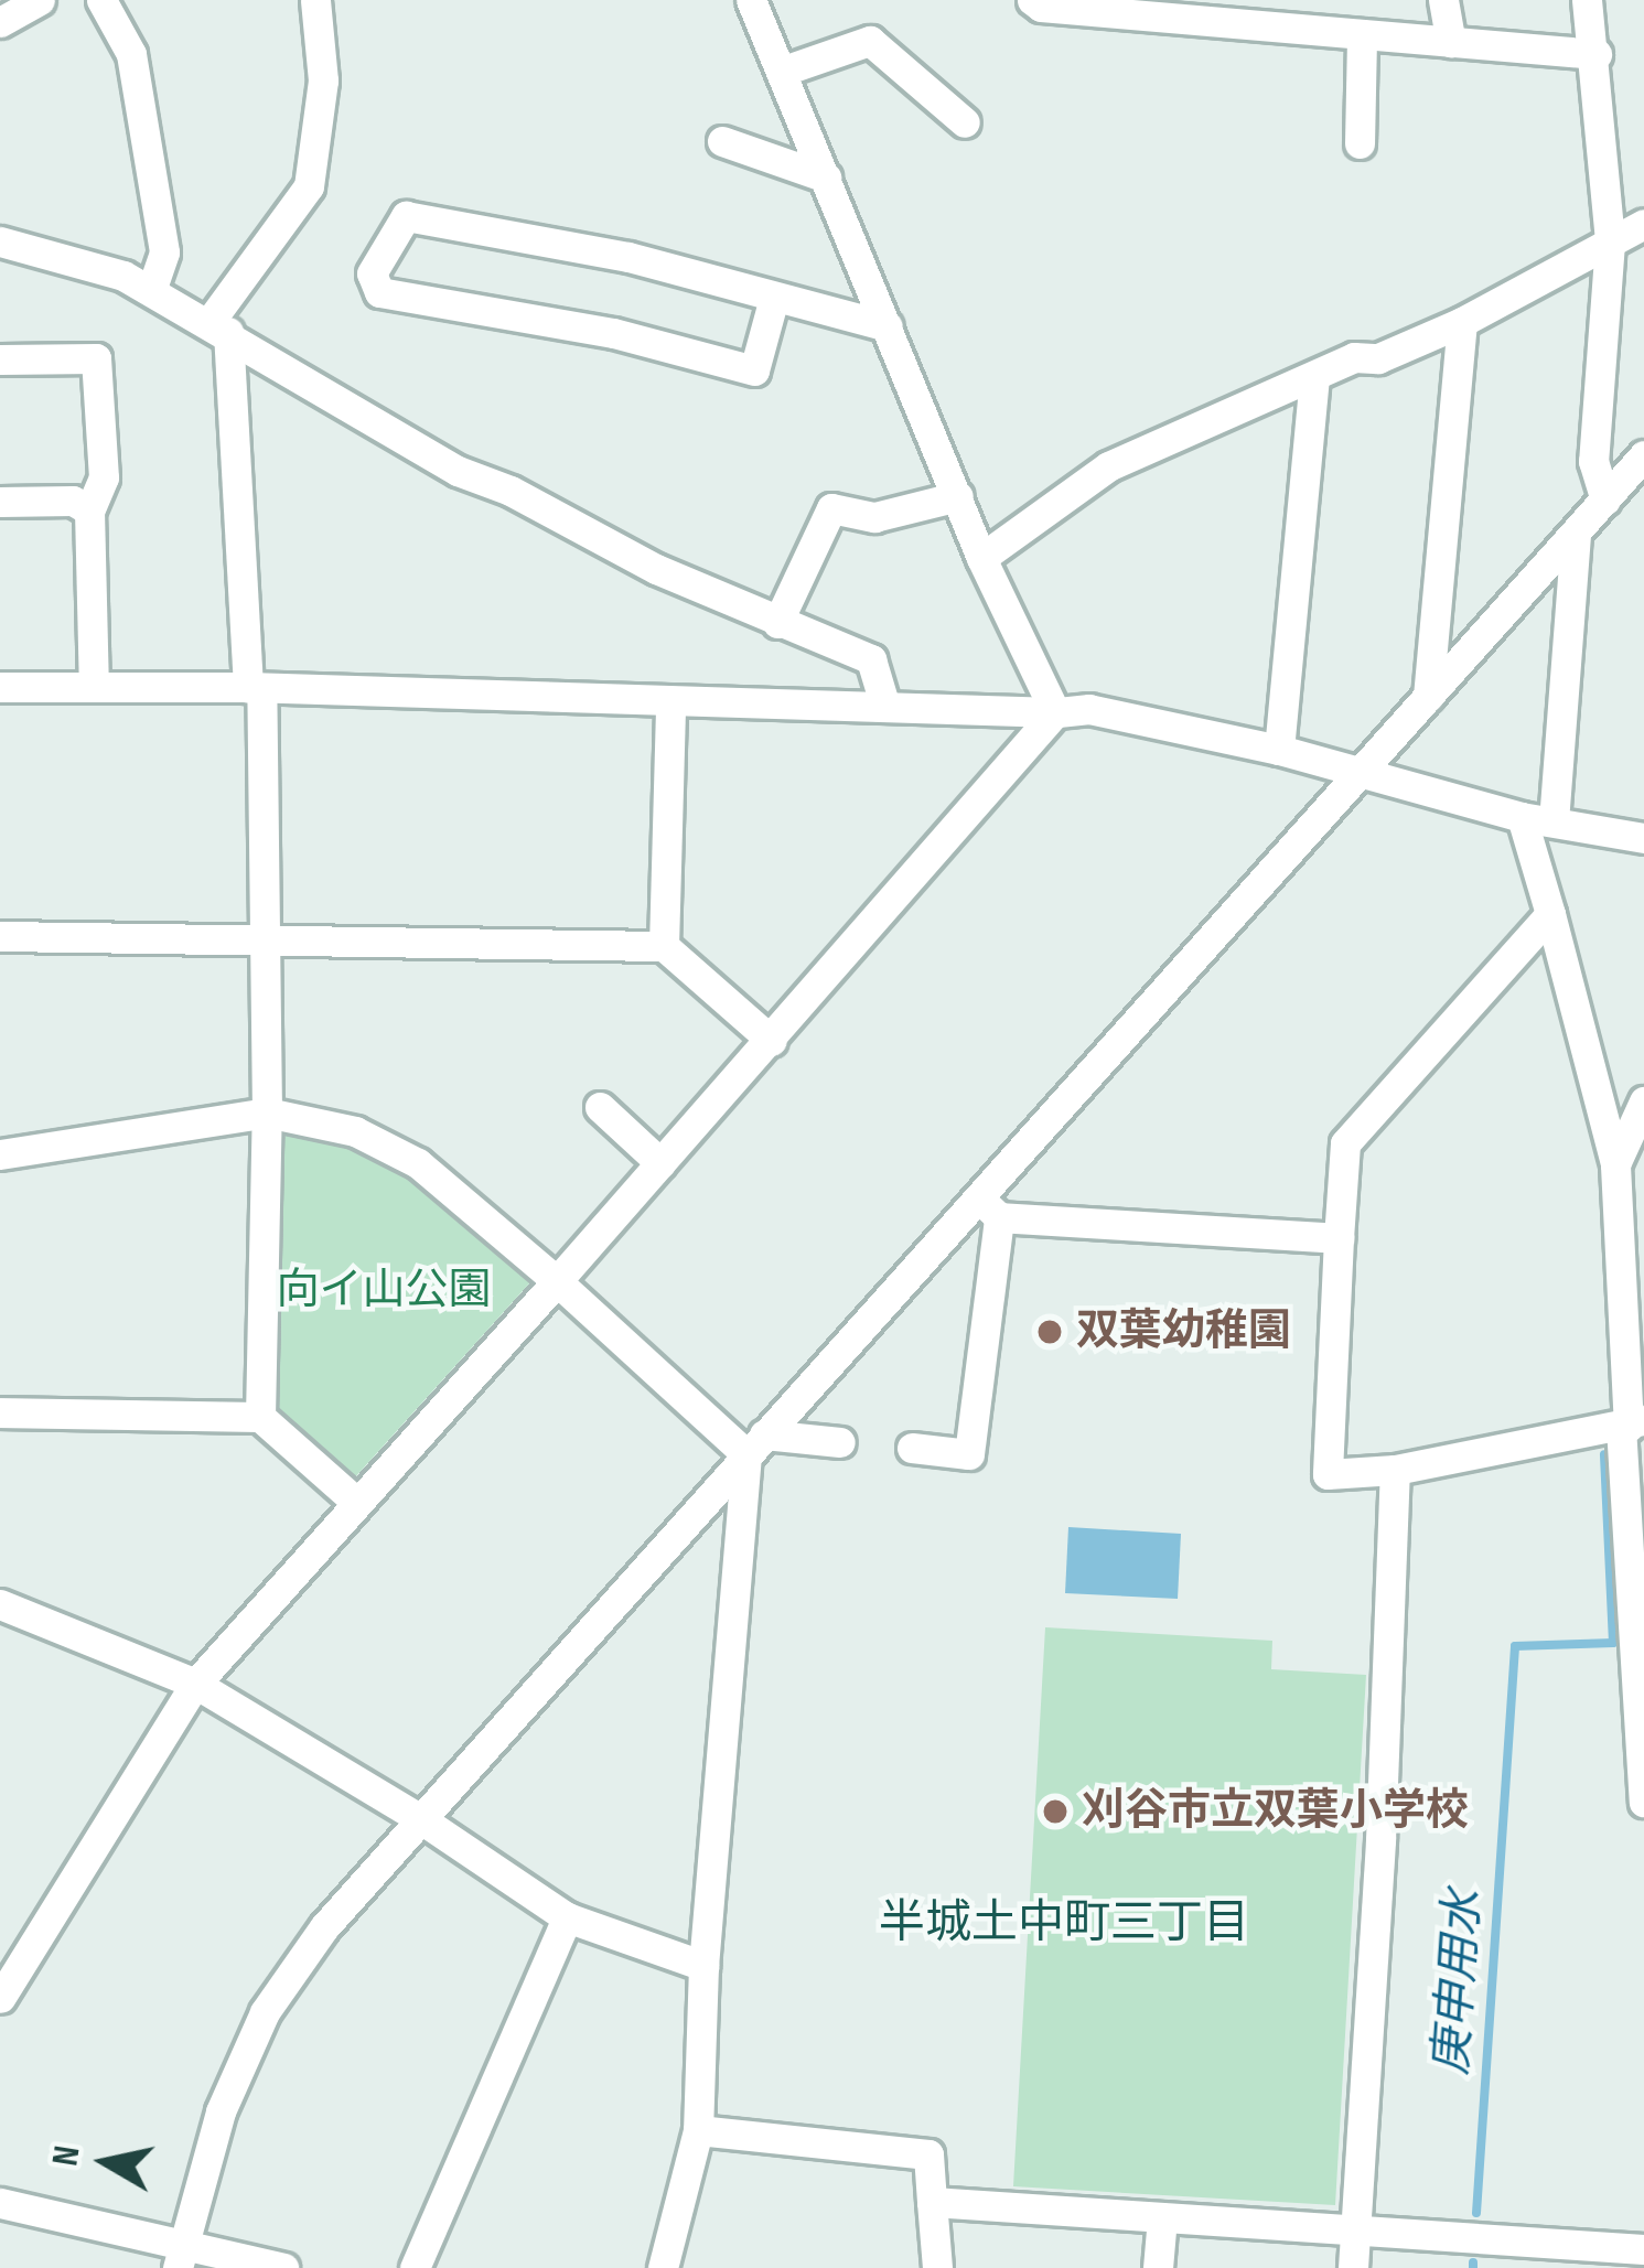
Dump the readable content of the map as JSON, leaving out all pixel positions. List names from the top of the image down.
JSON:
{
  "districts": ["半城土中町三丁目"],
  "water": ["庚申用水"],
  "parks": ["向イ山公園"],
  "places": ["双葉幼稚園", "刈谷市立双葉小学校"],
  "north": "left"
}
